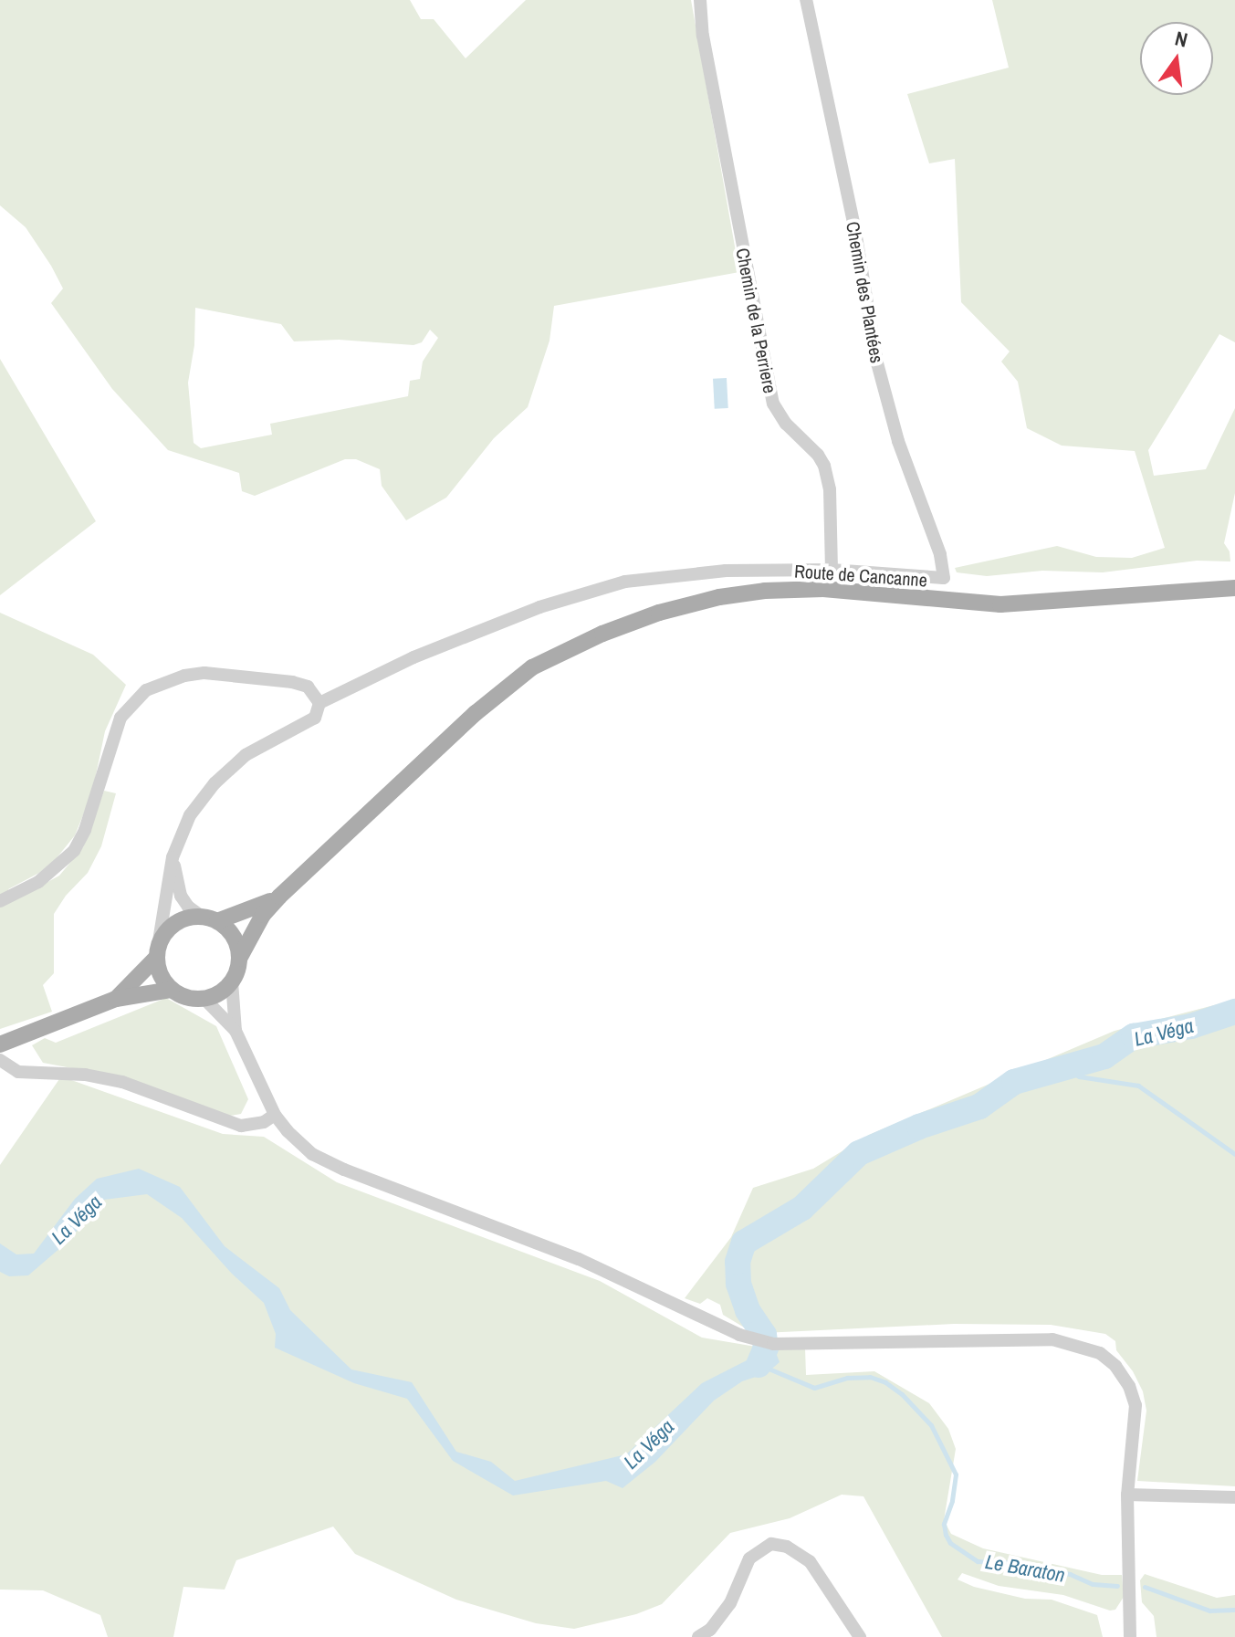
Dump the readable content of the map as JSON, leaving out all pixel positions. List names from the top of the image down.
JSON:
{
  "streets": {
    "main road": ["Route de Cancanne"],
    "street": ["Chemin des Plantées", "Chemin de la Perriere"]
  },
  "crossings": [
    ["Chemin des Plantées", "Chemin de la Perriere"]
  ],
  "water": ["La Véga", "Le Baraton"],
  "north": "top"
}
